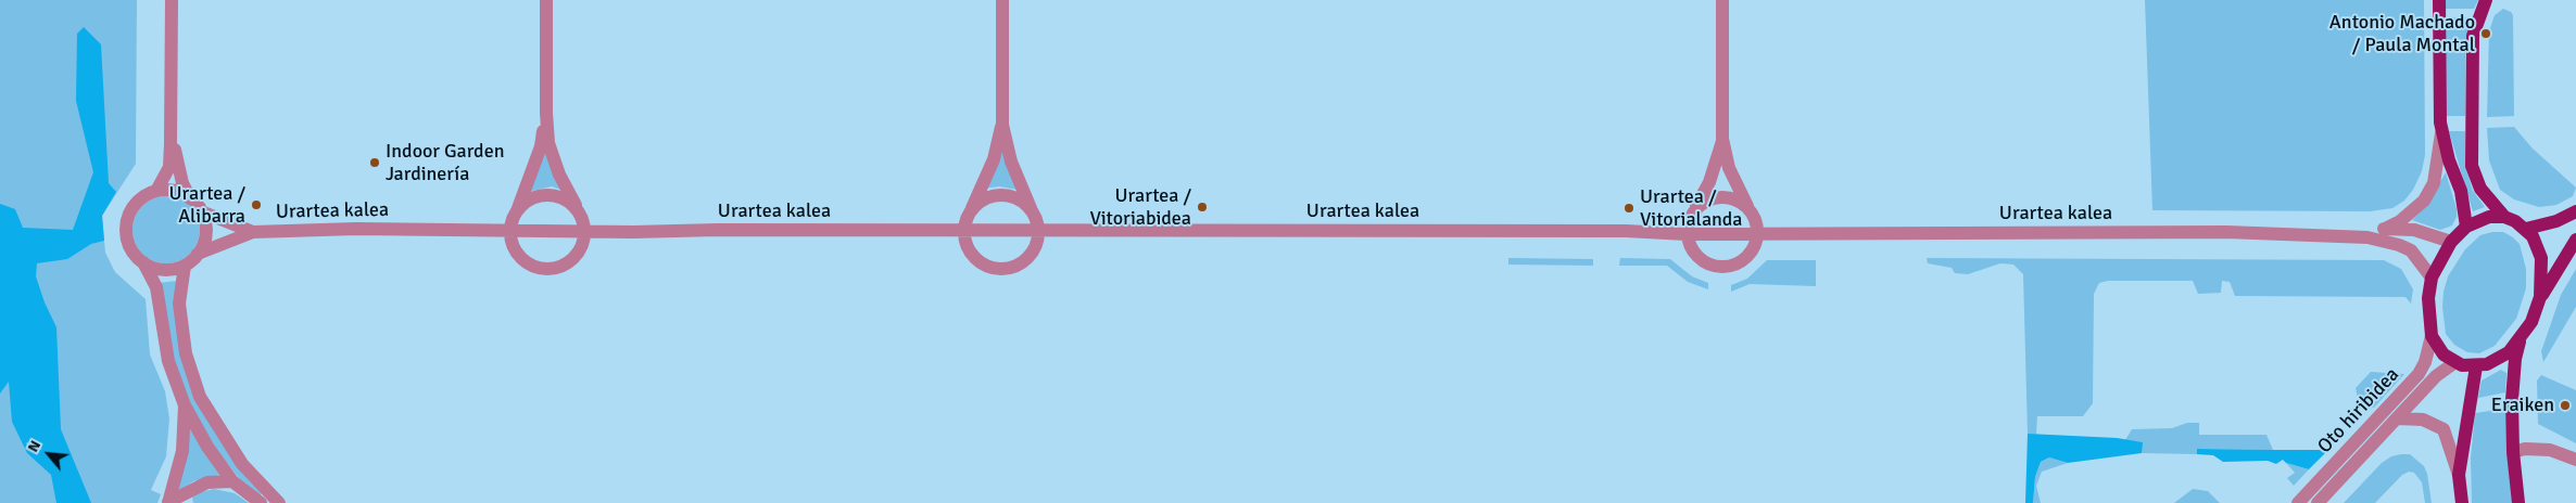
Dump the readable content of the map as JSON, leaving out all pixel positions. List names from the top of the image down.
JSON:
{
  "streets": {
    "street": ["Urartea kalea", "Oto hiribidea"]
  },
  "crossings": [
    ["Urartea kalea", "Oto hiribidea"]
  ],
  "places": [
    "Antonio Machado / Paula Montal",
    "Indoor Garden Jardinería",
    "Urartea / Alibarra",
    "Urartea / Vitoriabidea",
    "Urartea / Vitorialanda",
    "Eraiken"
  ],
  "north": "top left"
}
